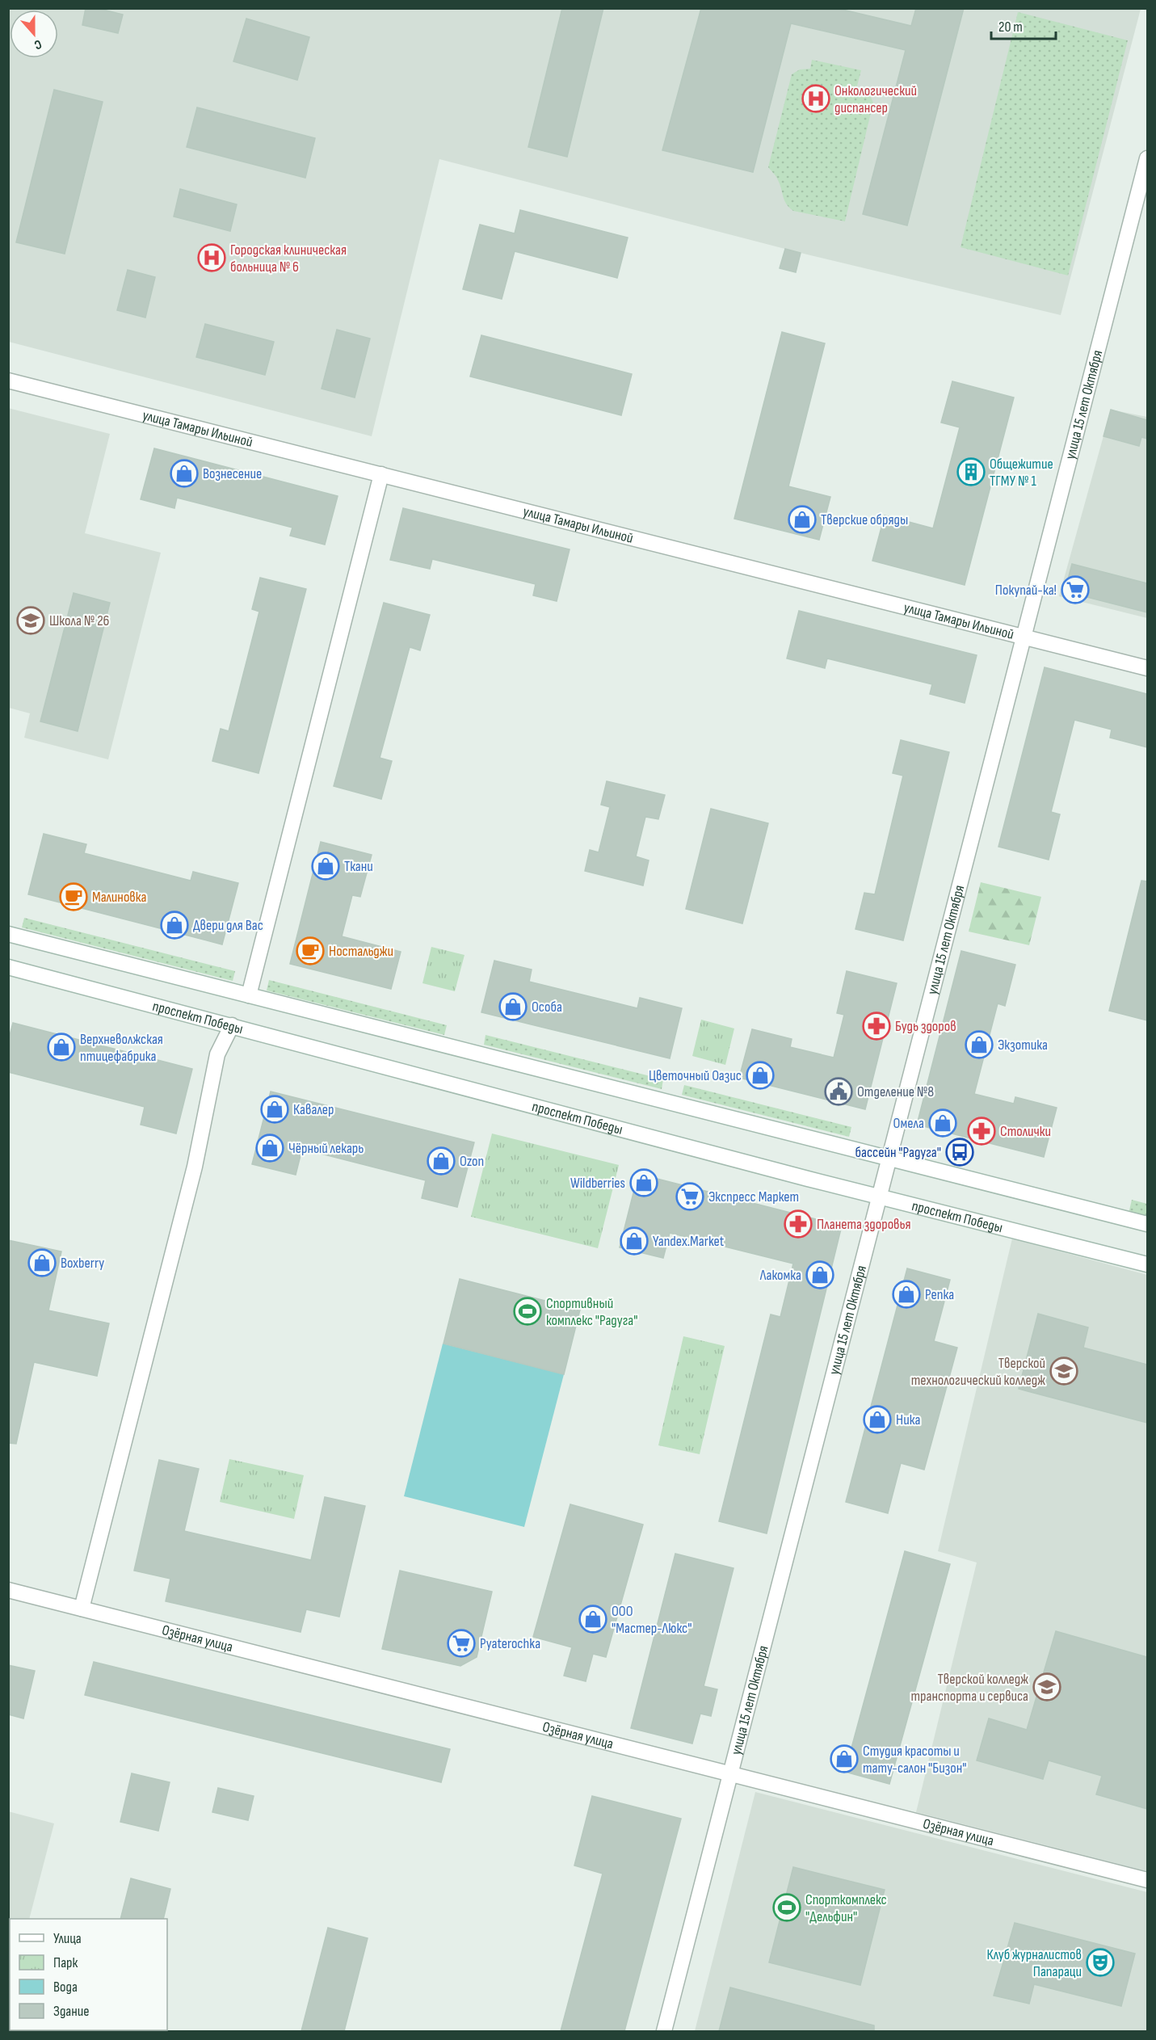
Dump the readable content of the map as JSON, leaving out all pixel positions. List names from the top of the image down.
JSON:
{
  "streets": {
    "street": [
      "улица 15 лет Октября",
      "улица Тамары Ильиной",
      "проспект Победы",
      "Озёрная улица"
    ]
  },
  "crossings": [
    ["улица 15 лет Октября", "улица Тамары Ильиной"],
    ["улица 15 лет Октября", "проспект Победы"],
    ["улица 15 лет Октября", "Озёрная улица"]
  ],
  "places": {
    "hospital": ["Онкологический диспансер", "Городская клиническая больница № 6"],
    "building": ["Общежитие ТГМУ № 1"],
    "shop": [
      "Вознесение",
      "Тверские обряды",
      "Ткани",
      "Двери для Вас",
      "Особа",
      "Экзотика",
      "Верхневолжская птицефабрика",
      "Цветочный Оазис",
      "Кавалер",
      "Омела",
      "Чёрный лекарь",
      "Ozon",
      "Wildberries",
      "Yandex.Market",
      "Boxberry",
      "Лакомка",
      "Репка",
      "Ника",
      "ООО \"Мастер-Люкс\"",
      "Студия красоты и тату-салон \"Бизон\""
    ],
    "supermarket": ["Покупай-ка!", "Экспресс Маркет", "Pyaterochka"],
    "school or university": ["Школа № 26", "Тверской технологический колледж", "Тверской колледж транспорта и сервиса"],
    "cafe": ["Малиновка", "Ностальджи"],
    "pharmacy": ["Будь здоров", "Столички", "Планета здоровья"],
    "public building": ["Отделение №8"],
    "bus stop": ["бассейн \"Радуга\""],
    "sports": ["Спортивный комплекс \"Радуга\"", "Спорткомплекс \"Дельфин\""],
    "theatre": ["Клуб журналистов Папараци"]
  },
  "legend": [
    "Улица",
    "Парк",
    "Вода",
    "Здание"
  ],
  "scale_bar": "20 m",
  "north": "bottom"
}
